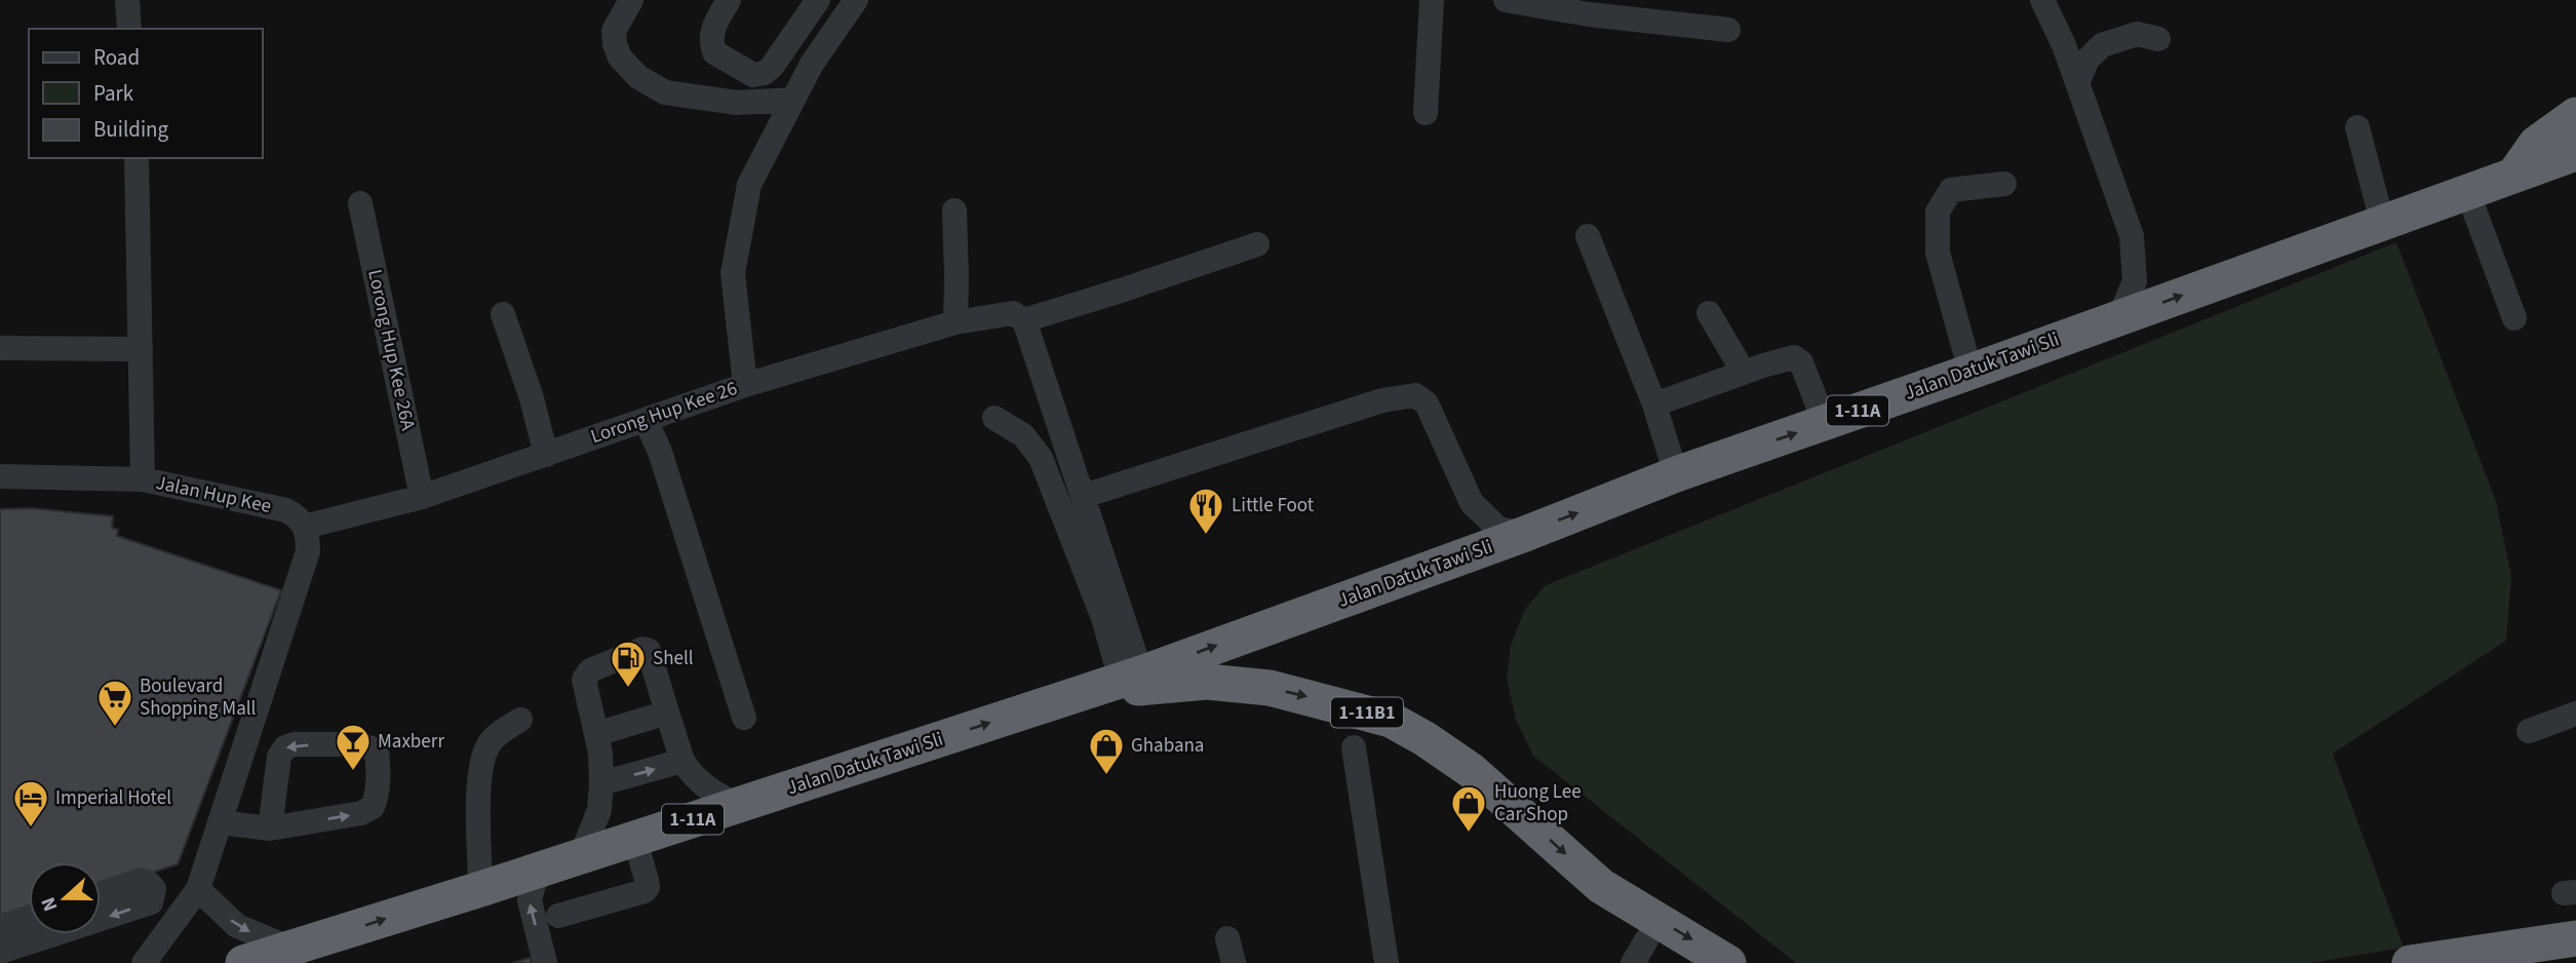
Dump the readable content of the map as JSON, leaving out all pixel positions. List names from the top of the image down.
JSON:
{
  "streets": {
    "highway": ["Jalan Datuk Tawi Sli", "1-11A", "1-11B1"],
    "street": ["Lorong Hup Kee 26A", "Lorong Hup Kee 26", "Jalan Hup Kee"]
  },
  "crossings": [
    ["Lorong Hup Kee 26A", "Lorong Hup Kee 26"],
    ["Jalan Datuk Tawi Sli", "1-11B1"],
    ["Lorong Hup Kee 26", "Jalan Hup Kee"]
  ],
  "one_way": ["Jalan Datuk Tawi Sli"],
  "places": {
    "restaurant": ["Little Foot"],
    "fuel station": ["Shell"],
    "supermarket": ["Boulevard Shopping Mall"],
    "bar": ["Maxberr"],
    "shop": ["Ghabana", "Huong Lee Car Shop"],
    "hotel": ["Imperial Hotel"]
  },
  "legend": ["Road", "Park", "Building"],
  "north": "left"
}
